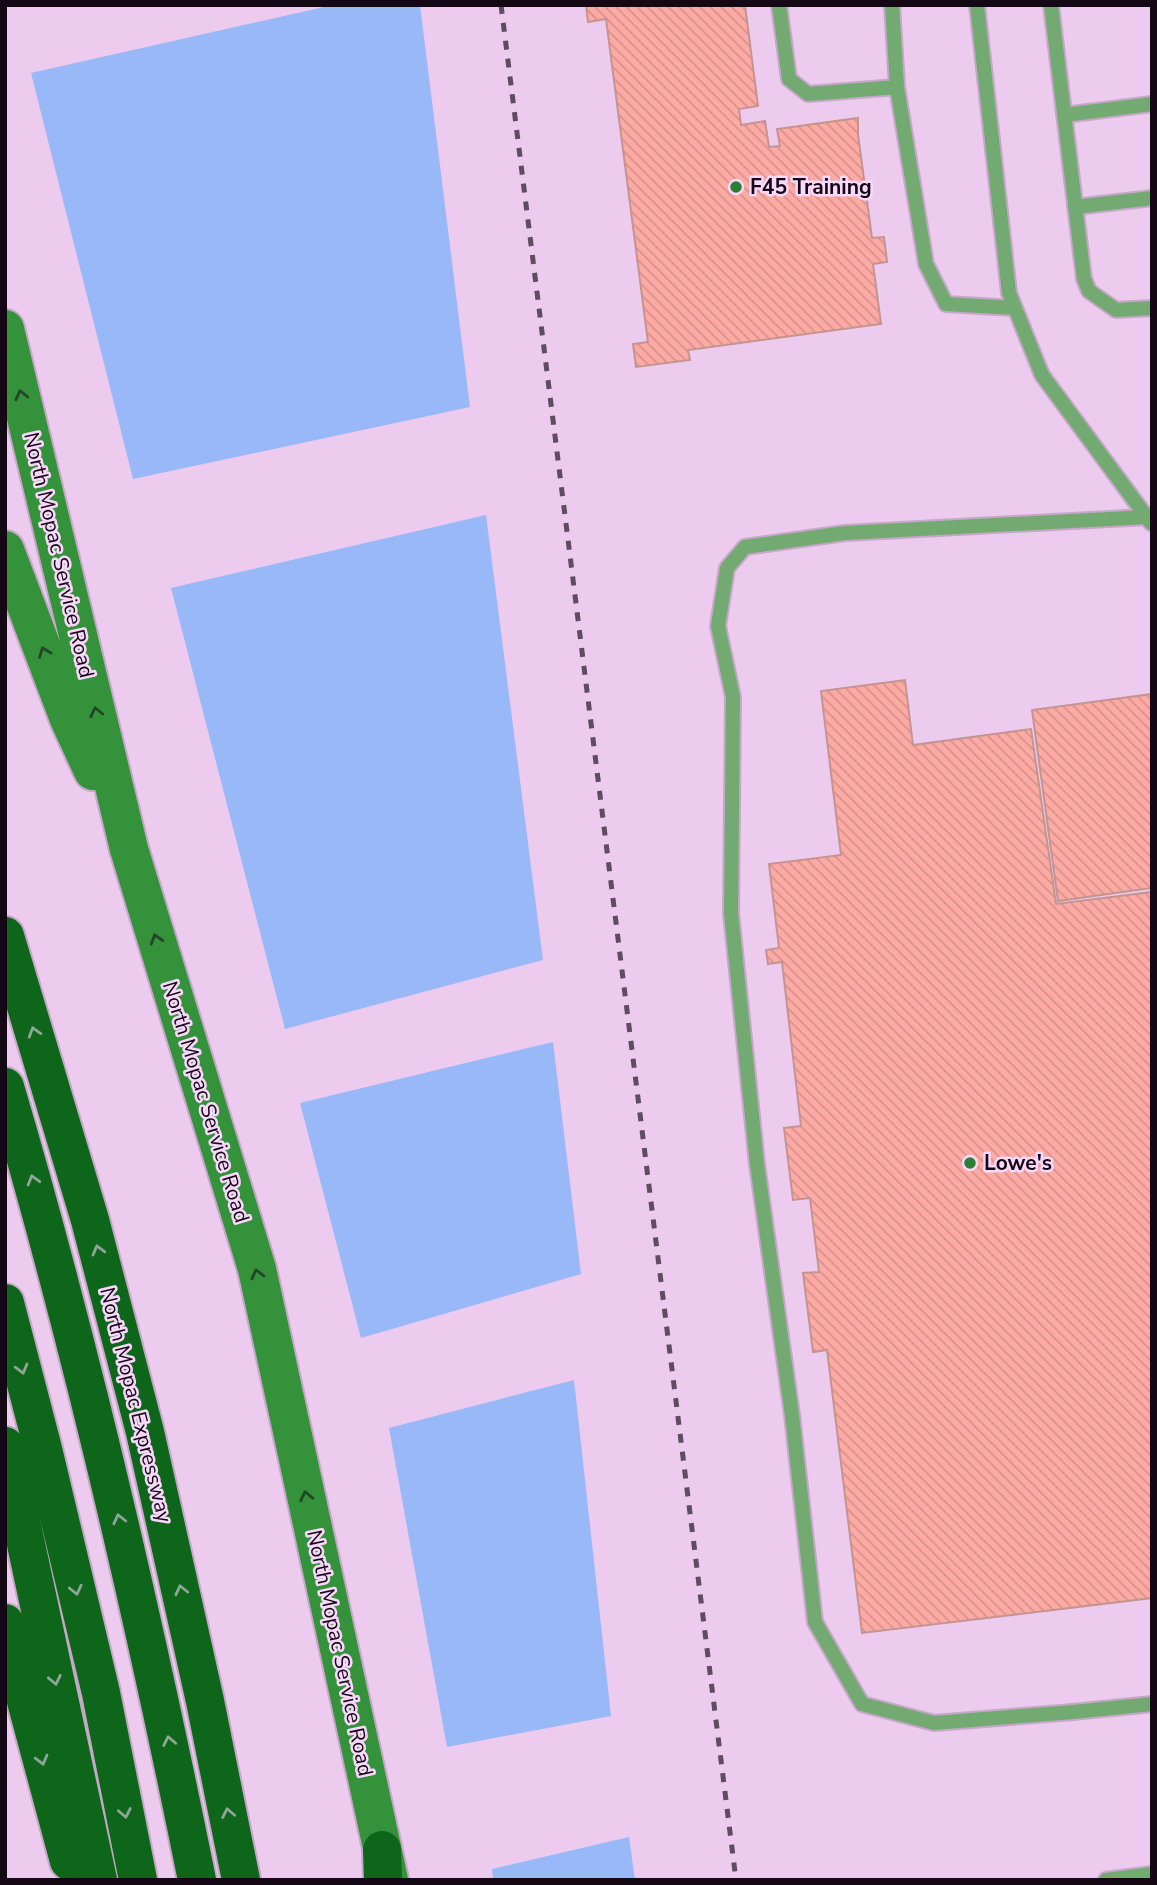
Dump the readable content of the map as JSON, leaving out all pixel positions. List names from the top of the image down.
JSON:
{
  "streets": {
    "highway": ["North Mopac Expressway"],
    "main road": ["North Mopac Service Road"]
  },
  "one_way": ["North Mopac Service Road"],
  "places": ["F45 Training", "Lowe's"]
}
